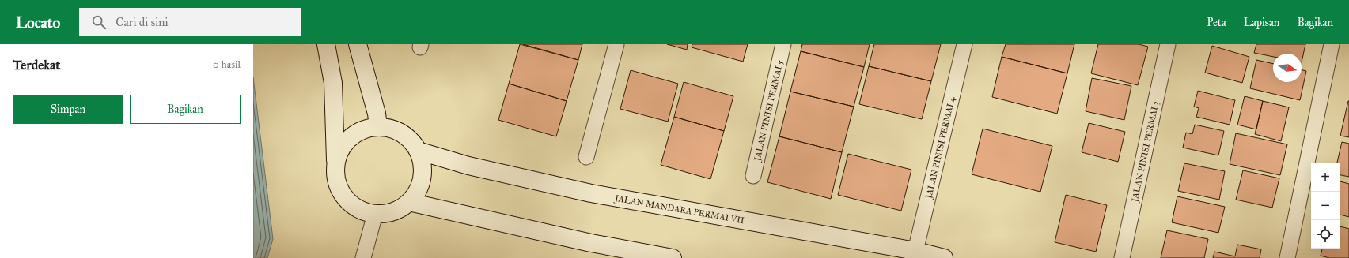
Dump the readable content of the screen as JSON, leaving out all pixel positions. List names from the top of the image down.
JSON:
{
  "streets": {
    "main road": ["JALAN MANDARA PERMAI VII"],
    "street": ["JALAN PINISI PERMAI 5", "JALAN PINISI PERMAI 4", "JALAN PINISI PERMAI 3"]
  },
  "crossings": [
    ["JALAN PINISI PERMAI 4", "JALAN MANDARA PERMAI VII"]
  ],
  "north": "right",
  "page": {
    "header": "Locato",
    "search": "Cari di sini",
    "nav": ["Peta", "Lapisan", "Bagikan"],
    "heading": ["Terdekat", "0 hasil"],
    "buttons": ["Simpan", "Bagikan"],
    "map_buttons": ["+", "−"]
  }
}
